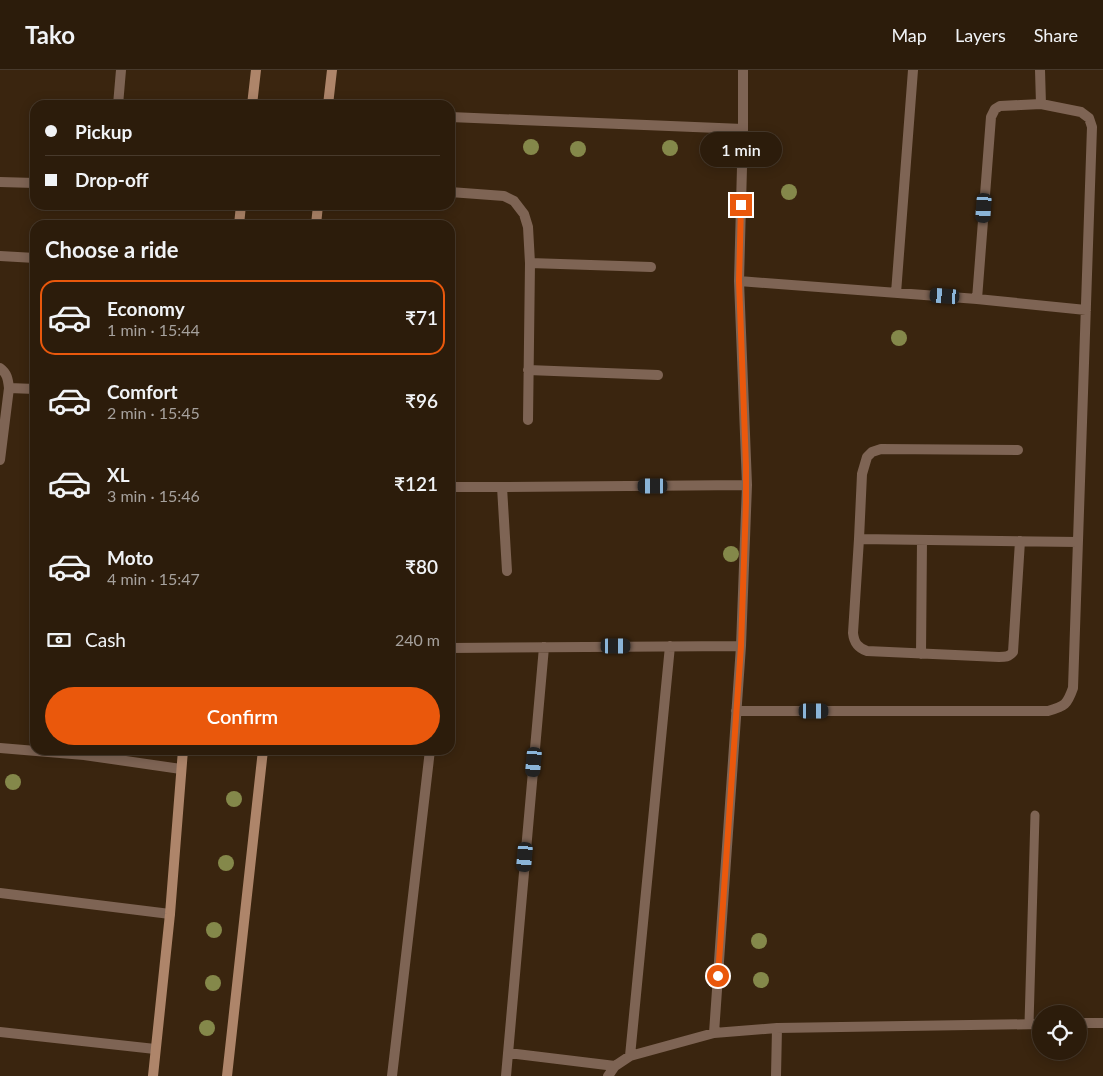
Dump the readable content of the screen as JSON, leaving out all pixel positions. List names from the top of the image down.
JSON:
{
  "page": {
    "header": "Tako",
    "nav": ["Map", "Layers", "Share"],
    "banner": ["Pickup", "Drop-off"],
    "bubble": "1 min",
    "heading": "Choose a ride",
    "list": [
      {
        "name": "Economy",
        "note": "1 min · 15:44",
        "value": "₹71"
      },
      {
        "name": "Comfort",
        "note": "2 min · 15:45",
        "value": "₹96"
      },
      {
        "name": "XL",
        "note": "3 min · 15:46",
        "value": "₹121"
      },
      {
        "name": "Moto",
        "note": "4 min · 15:47",
        "value": "₹80"
      }
    ],
    "pay": ["Cash", "240 m"],
    "buttons": "Confirm"
  }
}
